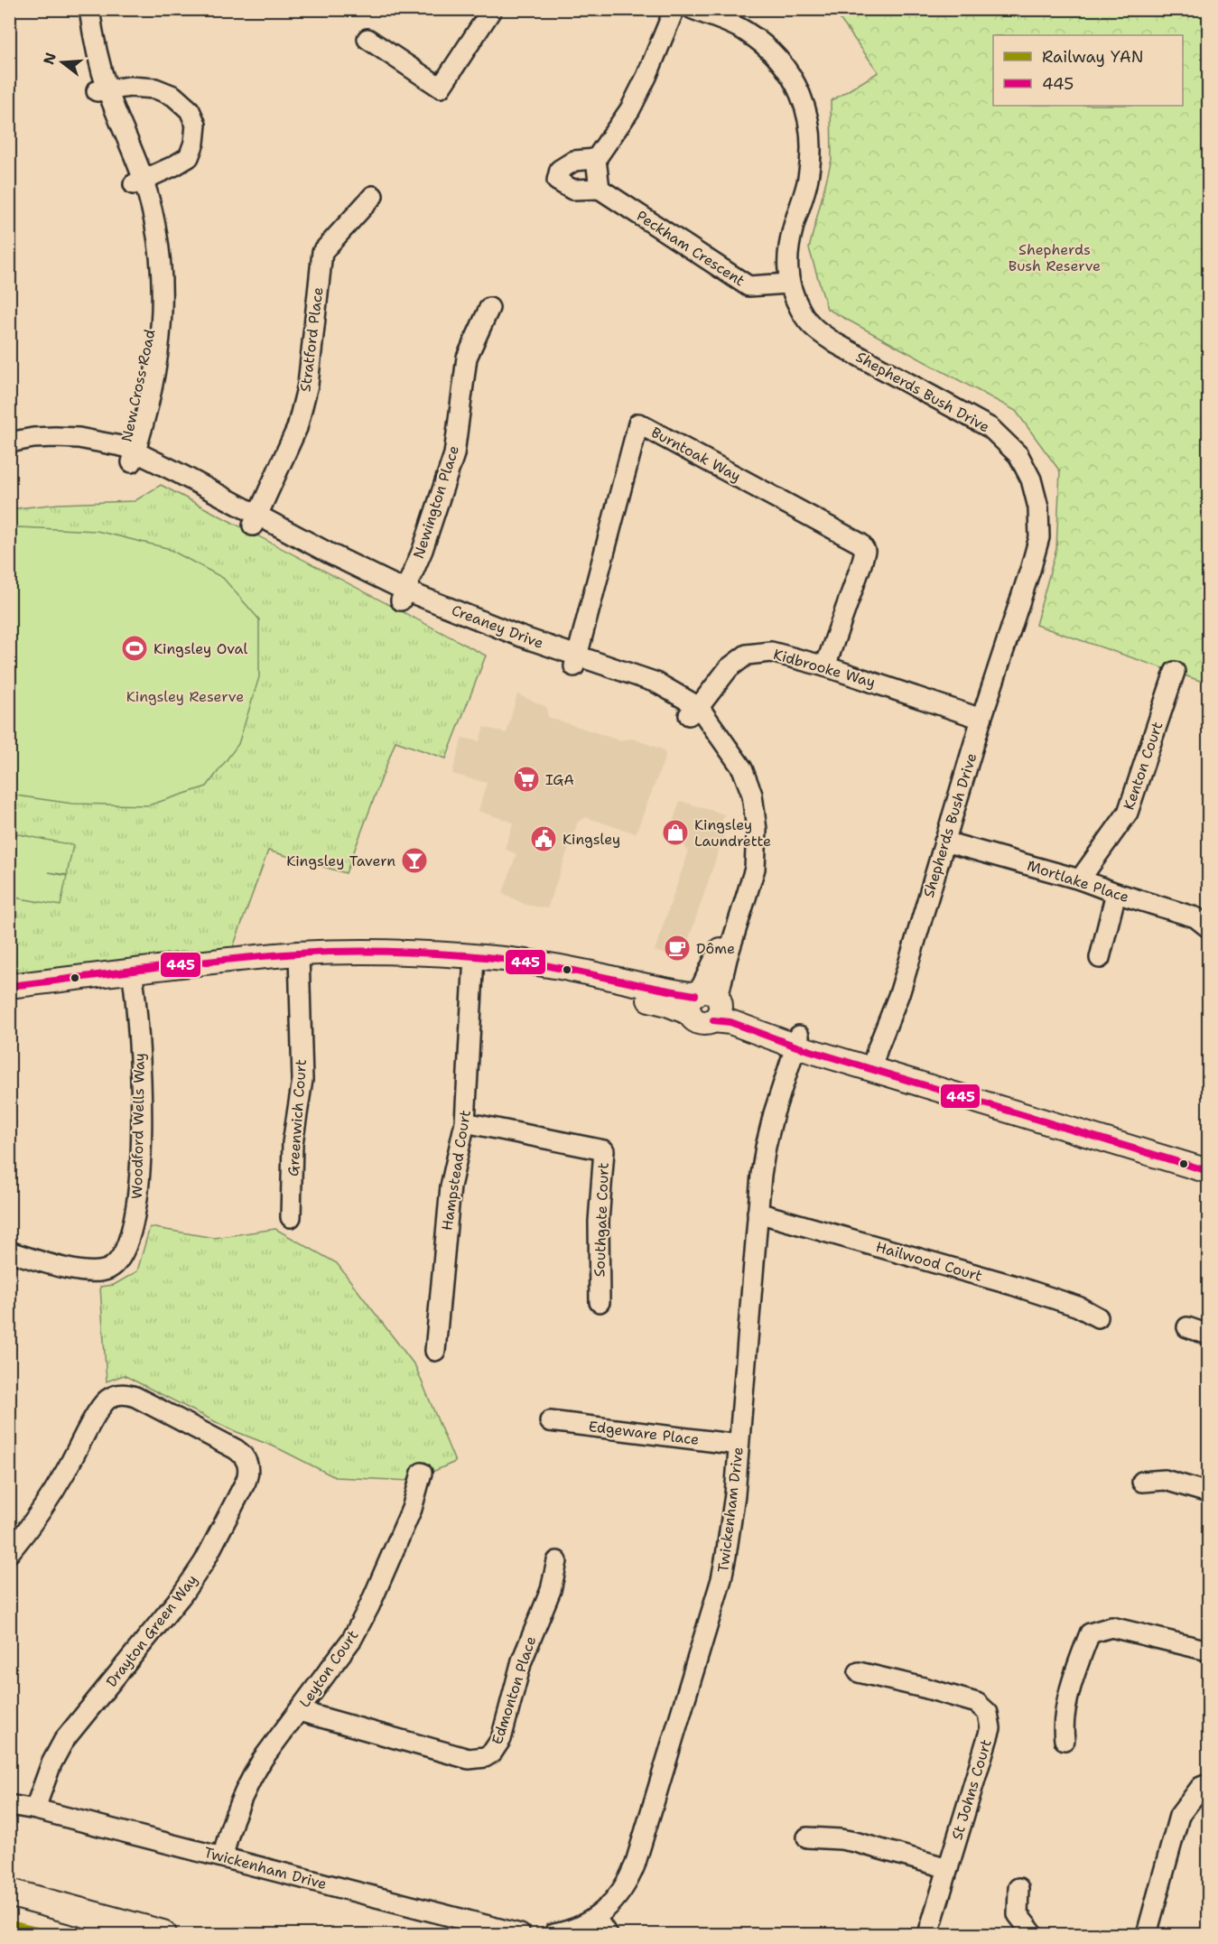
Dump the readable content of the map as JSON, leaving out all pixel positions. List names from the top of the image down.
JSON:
{
  "streets": {
    "street": [
      "Peckham Crescent",
      "Stratford Place",
      "New Cross Road",
      "Shepherds Bush Drive",
      "Burntoak Way",
      "Newington Place",
      "Creaney Drive",
      "Kidbrooke Way",
      "Kenton Court",
      "Mortlake Place",
      "Greenwich Court",
      "Woodford Wells Way",
      "Hampstead Court",
      "Southgate Court",
      "Hailwood Court",
      "Edgeware Place",
      "Twickenham Drive",
      "Drayton Green Way",
      "Leyton Court",
      "Edmonton Place",
      "St Johns Court"
    ]
  },
  "crossings": [
    ["Peckham Crescent", "Shepherds Bush Drive"],
    ["Stratford Place", "Creaney Drive"],
    ["New Cross Road", "Creaney Drive"],
    ["Shepherds Bush Drive", "Kidbrooke Way"],
    ["Shepherds Bush Drive", "Mortlake Place"],
    ["Burntoak Way", "Creaney Drive"],
    ["Burntoak Way", "Kidbrooke Way"],
    ["Newington Place", "Creaney Drive"],
    ["Creaney Drive", "Kidbrooke Way"],
    ["Kenton Court", "Mortlake Place"],
    ["Hampstead Court", "Southgate Court"],
    ["Hailwood Court", "Twickenham Drive"],
    ["Edgeware Place", "Twickenham Drive"],
    ["Twickenham Drive", "Drayton Green Way"],
    ["Twickenham Drive", "Leyton Court"],
    ["Leyton Court", "Edmonton Place"]
  ],
  "parks": ["Shepherds Bush Reserve", "Kingsley Reserve"],
  "places": {
    "sports": ["Kingsley Oval"],
    "supermarket": ["IGA"],
    "shop": ["Kingsley Laundrette"],
    "public building": ["Kingsley"],
    "bar": ["Kingsley Tavern"],
    "cafe": ["Dôme"]
  },
  "lines": ["transit line 445", "rail line YAN"],
  "legend": ["Railway YAN", "445"],
  "north": "left"
}
